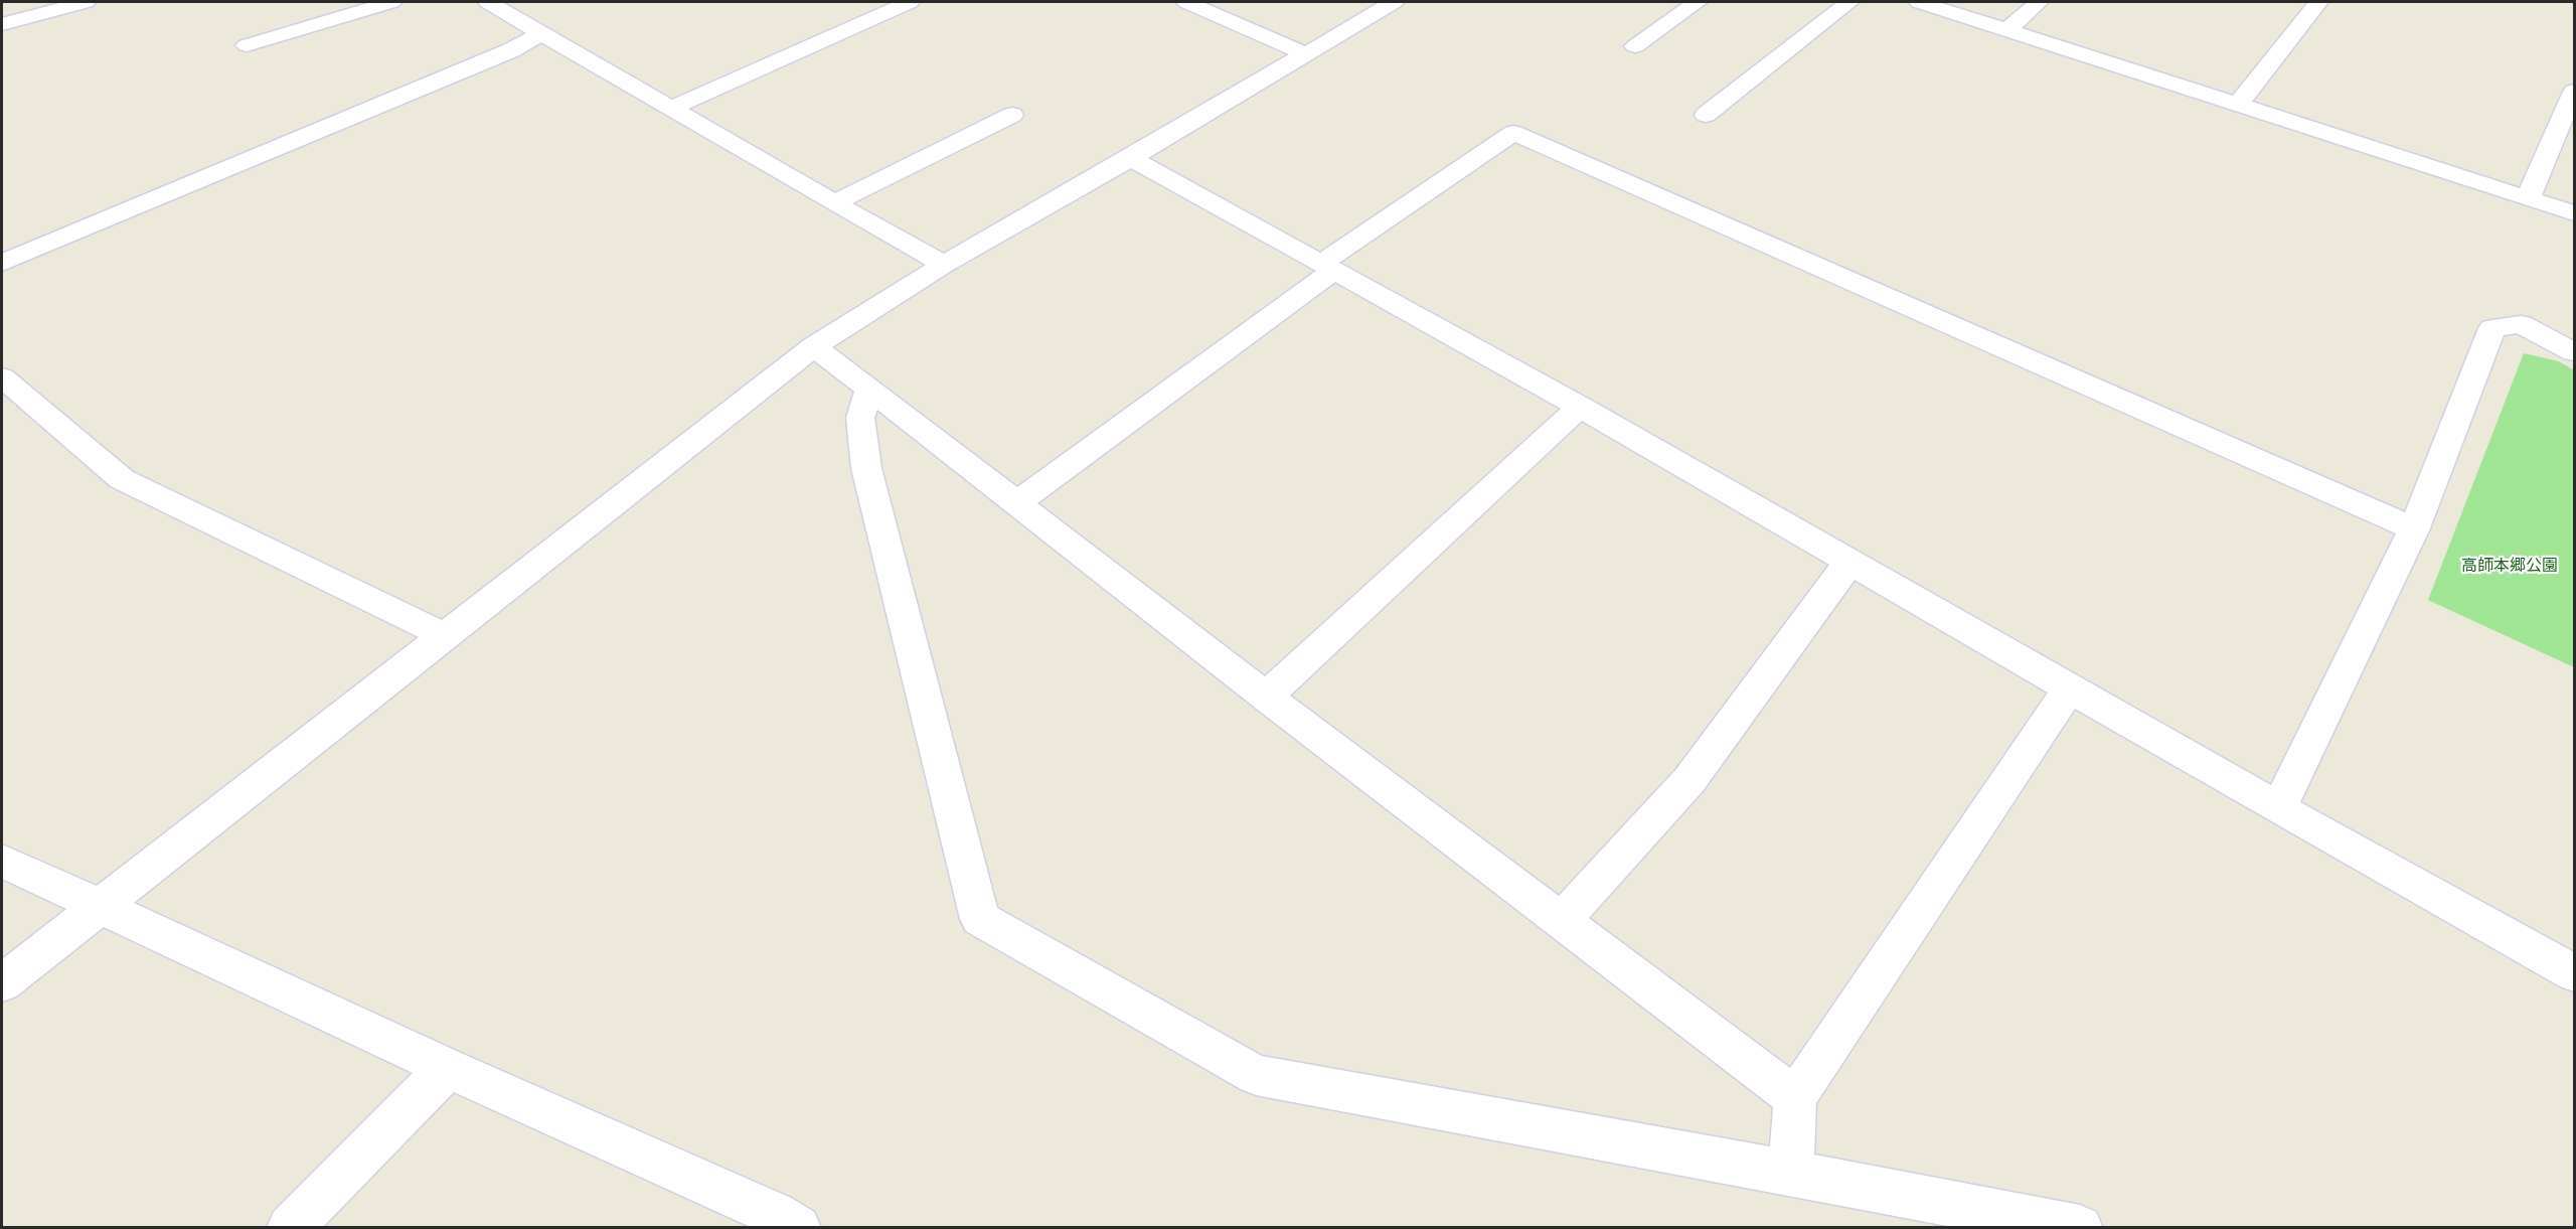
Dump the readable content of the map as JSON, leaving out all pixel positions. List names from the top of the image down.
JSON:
{
  "parks": ["高師本郷公園"]
}
